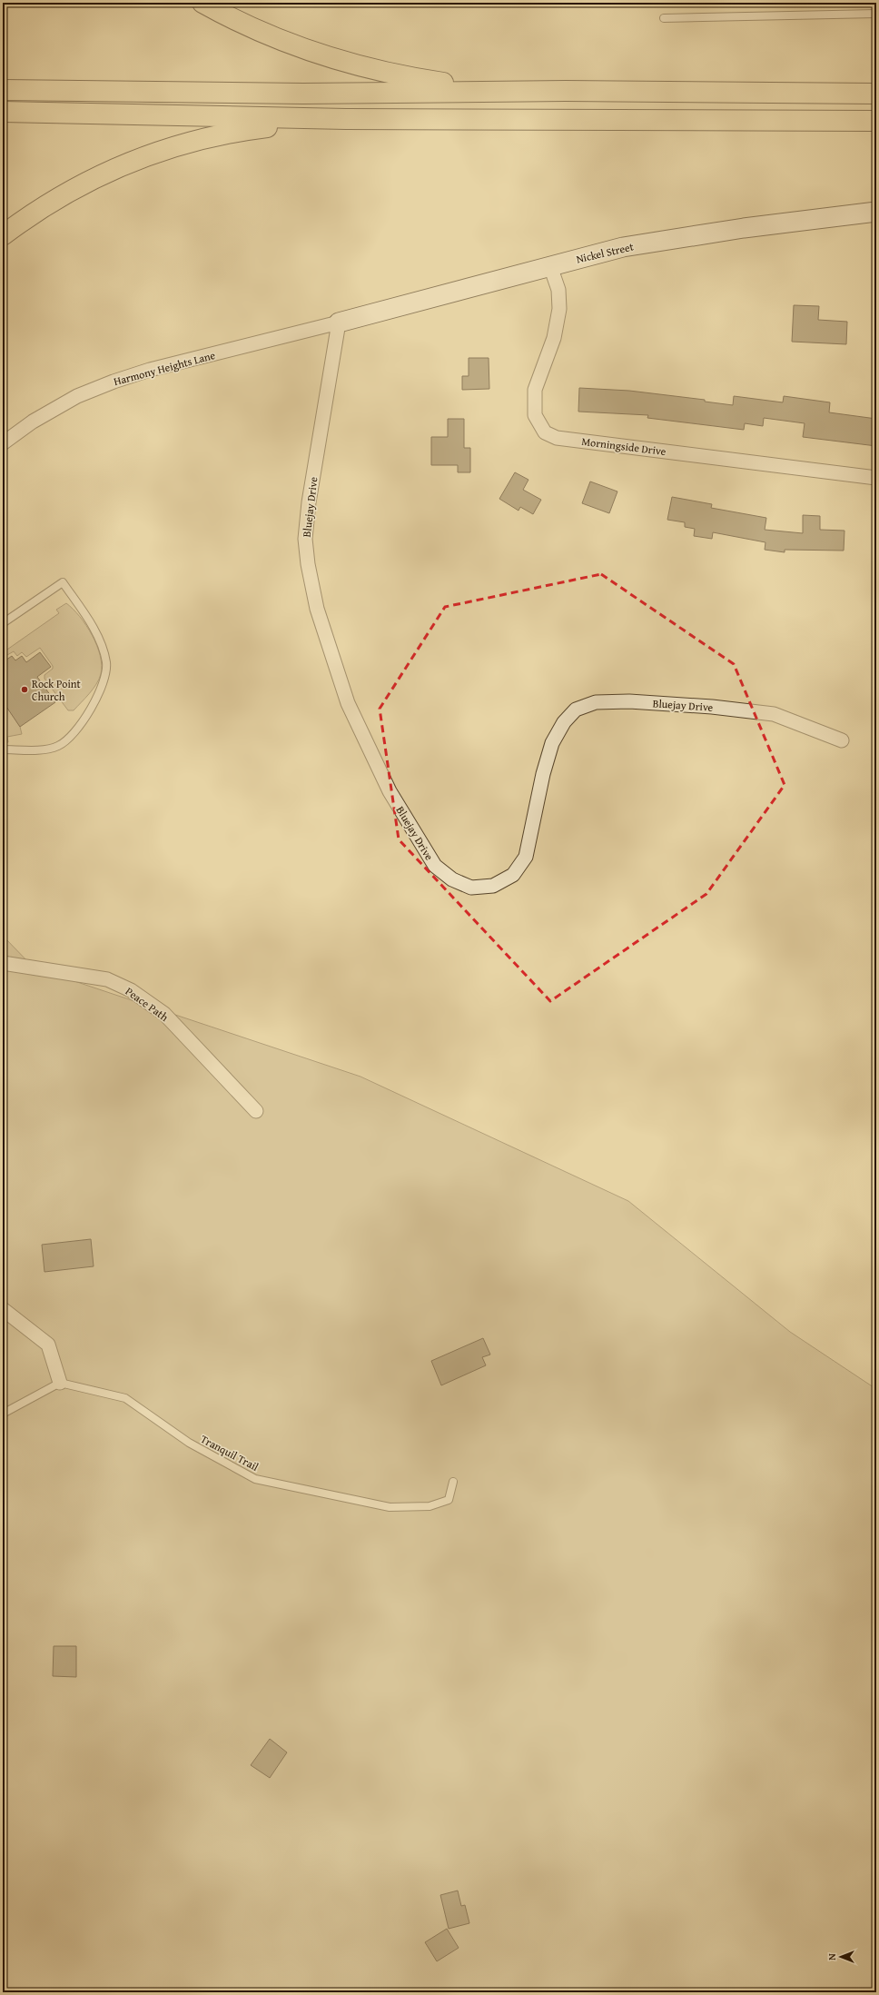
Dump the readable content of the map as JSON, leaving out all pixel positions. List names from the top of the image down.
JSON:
{
  "streets": {
    "street": [
      "Nickel Street",
      "Harmony Heights Lane",
      "Morningside Drive",
      "Bluejay Drive",
      "Peace Path"
    ],
    "lane": ["Tranquil Trail"]
  },
  "crossings": [
    ["Nickel Street", "Harmony Heights Lane"],
    ["Nickel Street", "Morningside Drive"],
    ["Nickel Street", "Bluejay Drive"],
    ["Harmony Heights Lane", "Bluejay Drive"]
  ],
  "places": ["Rock Point Church"],
  "north": "left"
}
